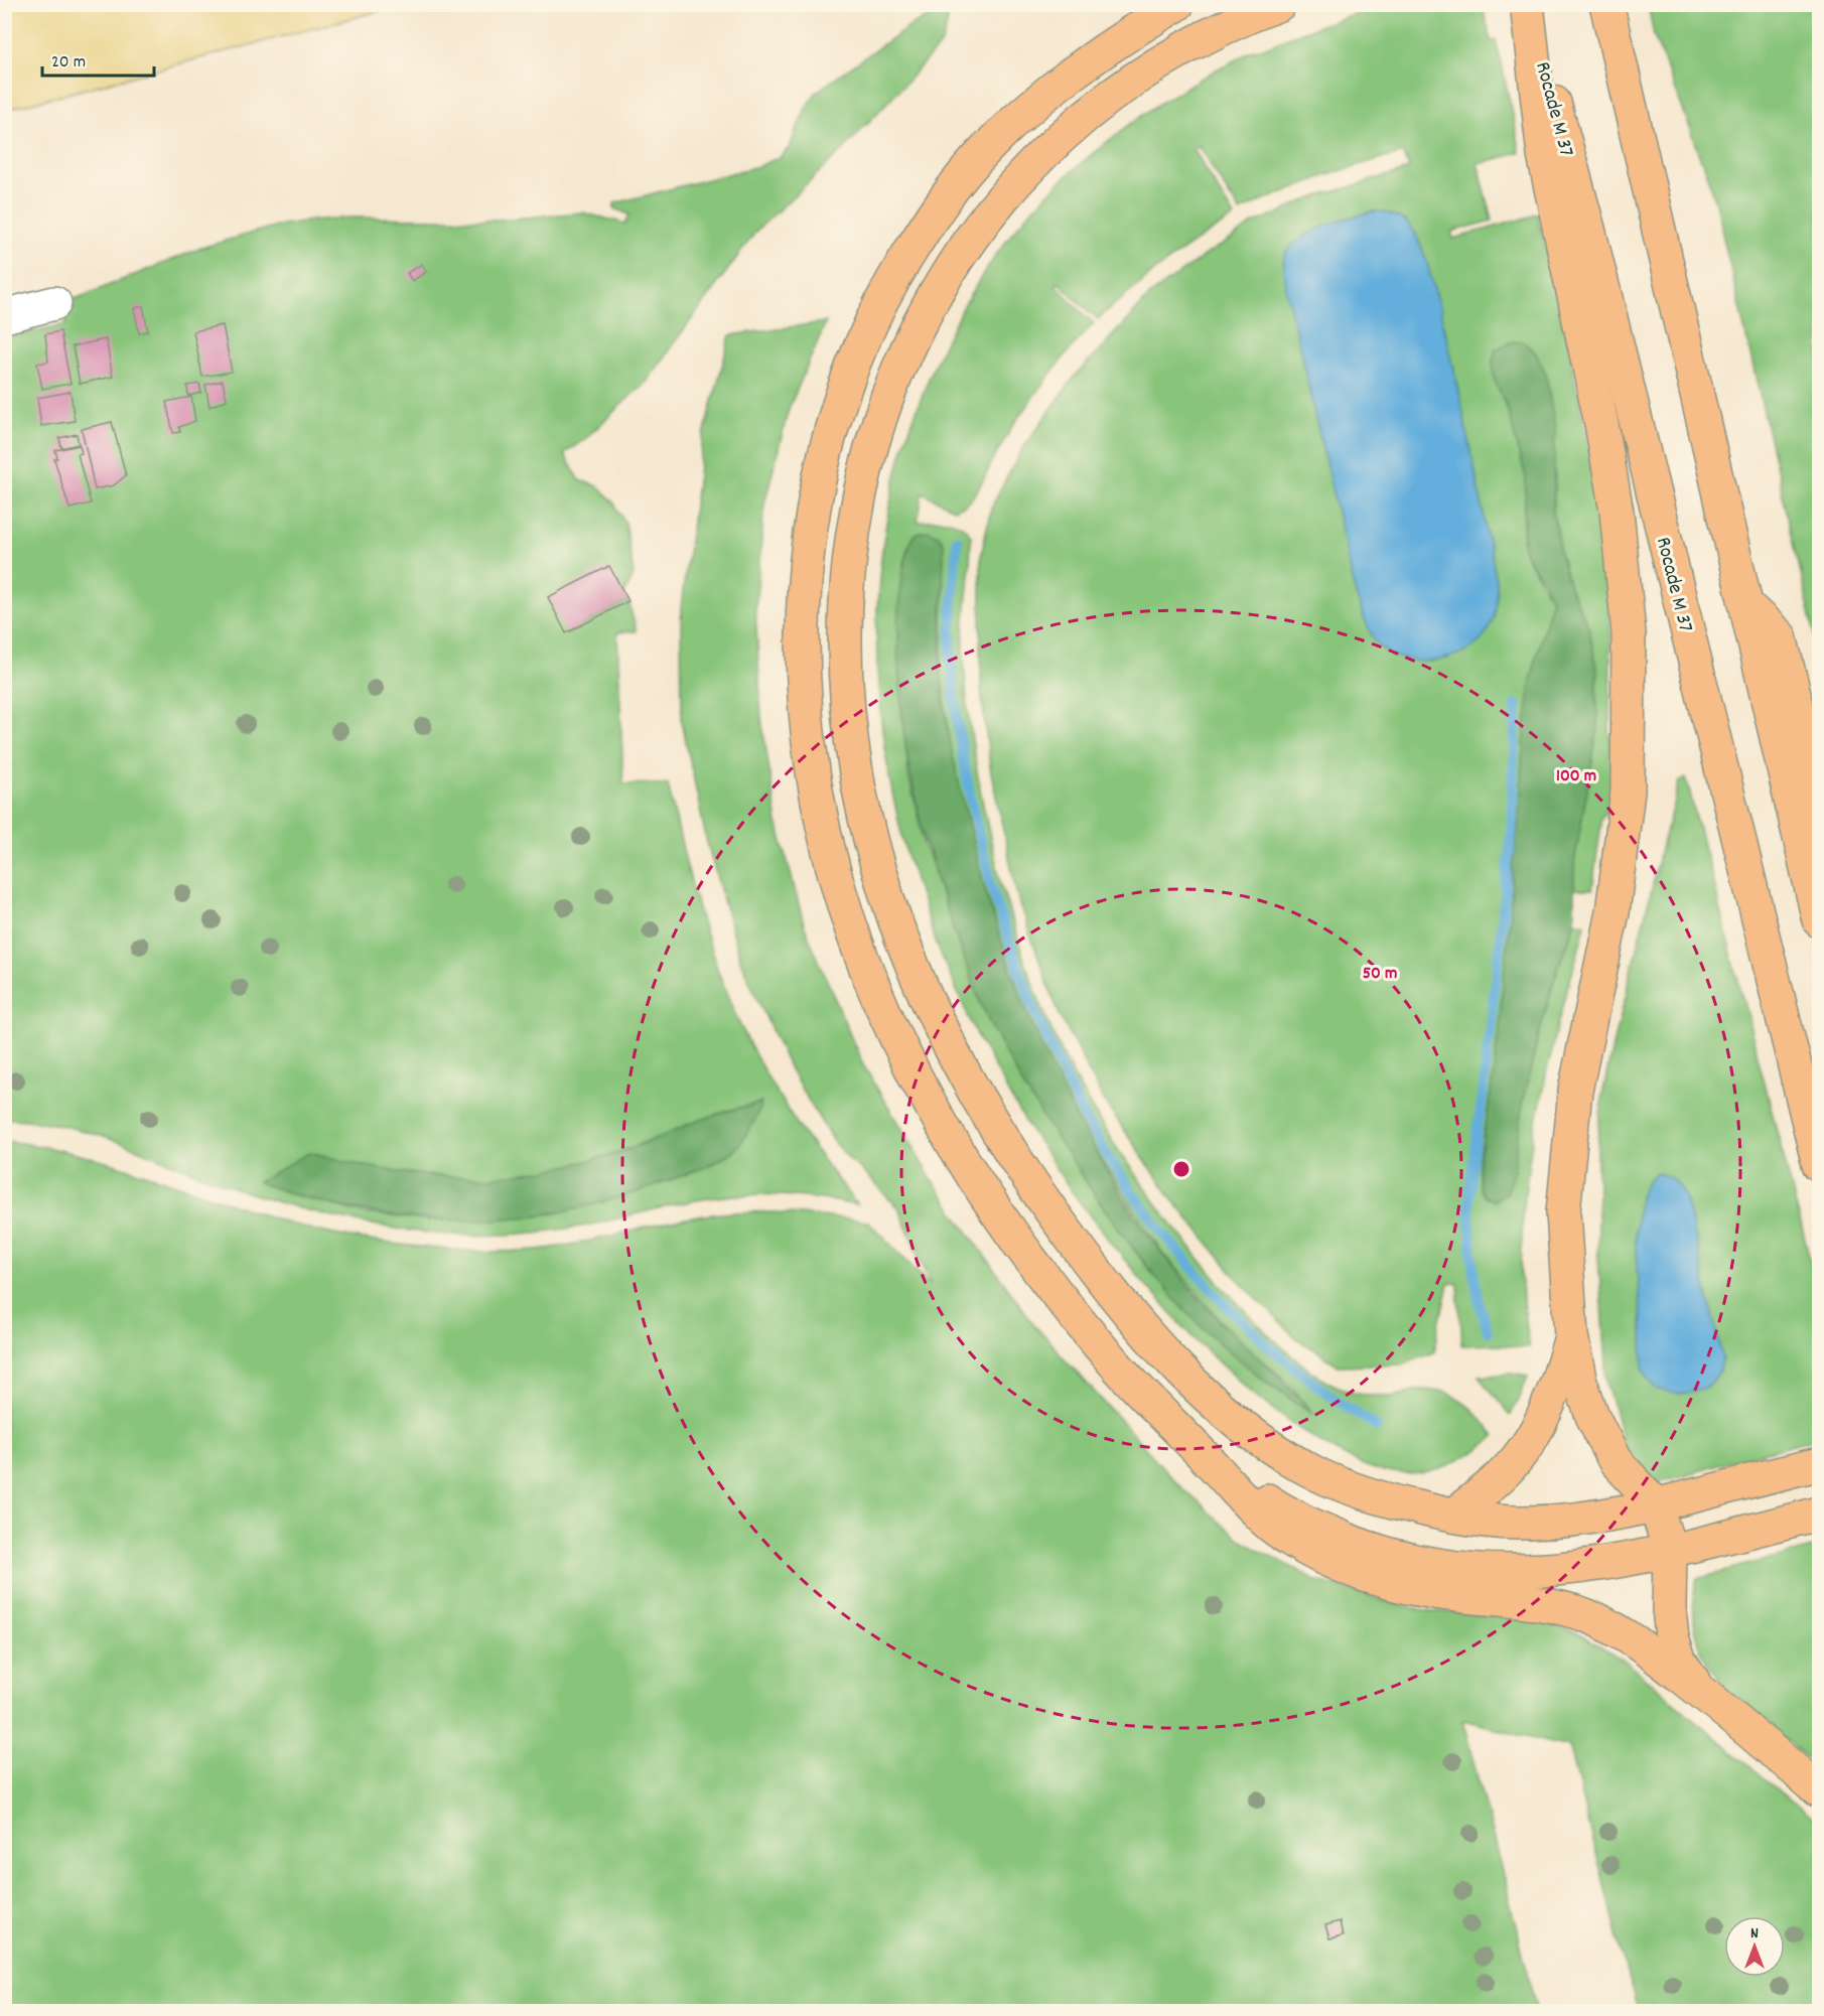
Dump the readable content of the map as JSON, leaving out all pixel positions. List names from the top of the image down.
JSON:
{
  "streets": {
    "highway": ["Rocade M 37"]
  },
  "scale_bar": "20 m",
  "north": "top",
  "rings": ["100 m", "50 m"]
}
